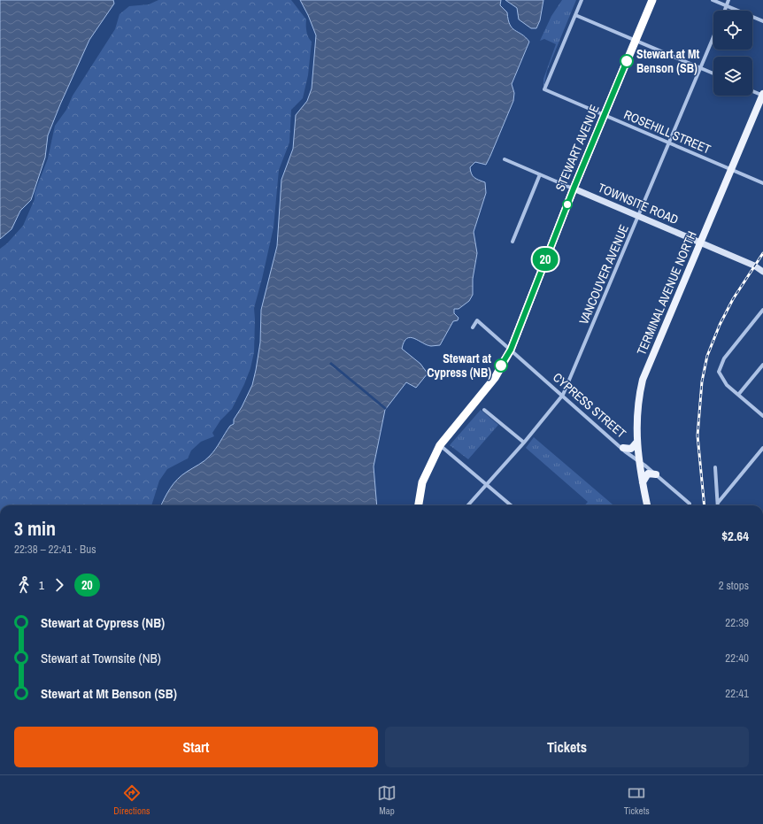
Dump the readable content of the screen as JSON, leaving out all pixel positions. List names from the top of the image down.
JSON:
{
  "streets": {
    "highway": ["STEWART AVENUE"],
    "main road": ["TERMINAL AVENUE NORTH"],
    "street": [
      "ROSEHILL STREET",
      "TOWNSITE ROAD",
      "VANCOUVER AVENUE",
      "CYPRESS STREET"
    ]
  },
  "crossings": [
    ["ROSEHILL STREET", "STEWART AVENUE"],
    ["ROSEHILL STREET", "VANCOUVER AVENUE"],
    ["ROSEHILL STREET", "TERMINAL AVENUE NORTH"],
    ["STEWART AVENUE", "TOWNSITE ROAD"],
    ["STEWART AVENUE", "CYPRESS STREET"],
    ["TOWNSITE ROAD", "VANCOUVER AVENUE"],
    ["TOWNSITE ROAD", "TERMINAL AVENUE NORTH"],
    ["VANCOUVER AVENUE", "CYPRESS STREET"],
    ["TERMINAL AVENUE NORTH", "CYPRESS STREET"]
  ],
  "places": ["Stewart at Mt Benson (SB)", "Stewart at Cypress (NB)"],
  "lines": ["bus line 20"],
  "page": {
    "on_map": "20",
    "heading": ["3 min", "22:38 – 22:41 · Bus", "$2.64"],
    "legs": ["1", "20", "2 stops"],
    "list": [
      {
        "name": "Stewart at Cypress (NB)",
        "value": "22:39"
      },
      {
        "name": "Stewart at Townsite (NB)",
        "value": "22:40"
      },
      {
        "name": "Stewart at Mt Benson (SB)",
        "value": "22:41"
      }
    ],
    "buttons": ["Start", "Tickets"],
    "tabs": ["Directions", "Map", "Tickets"]
  }
}
